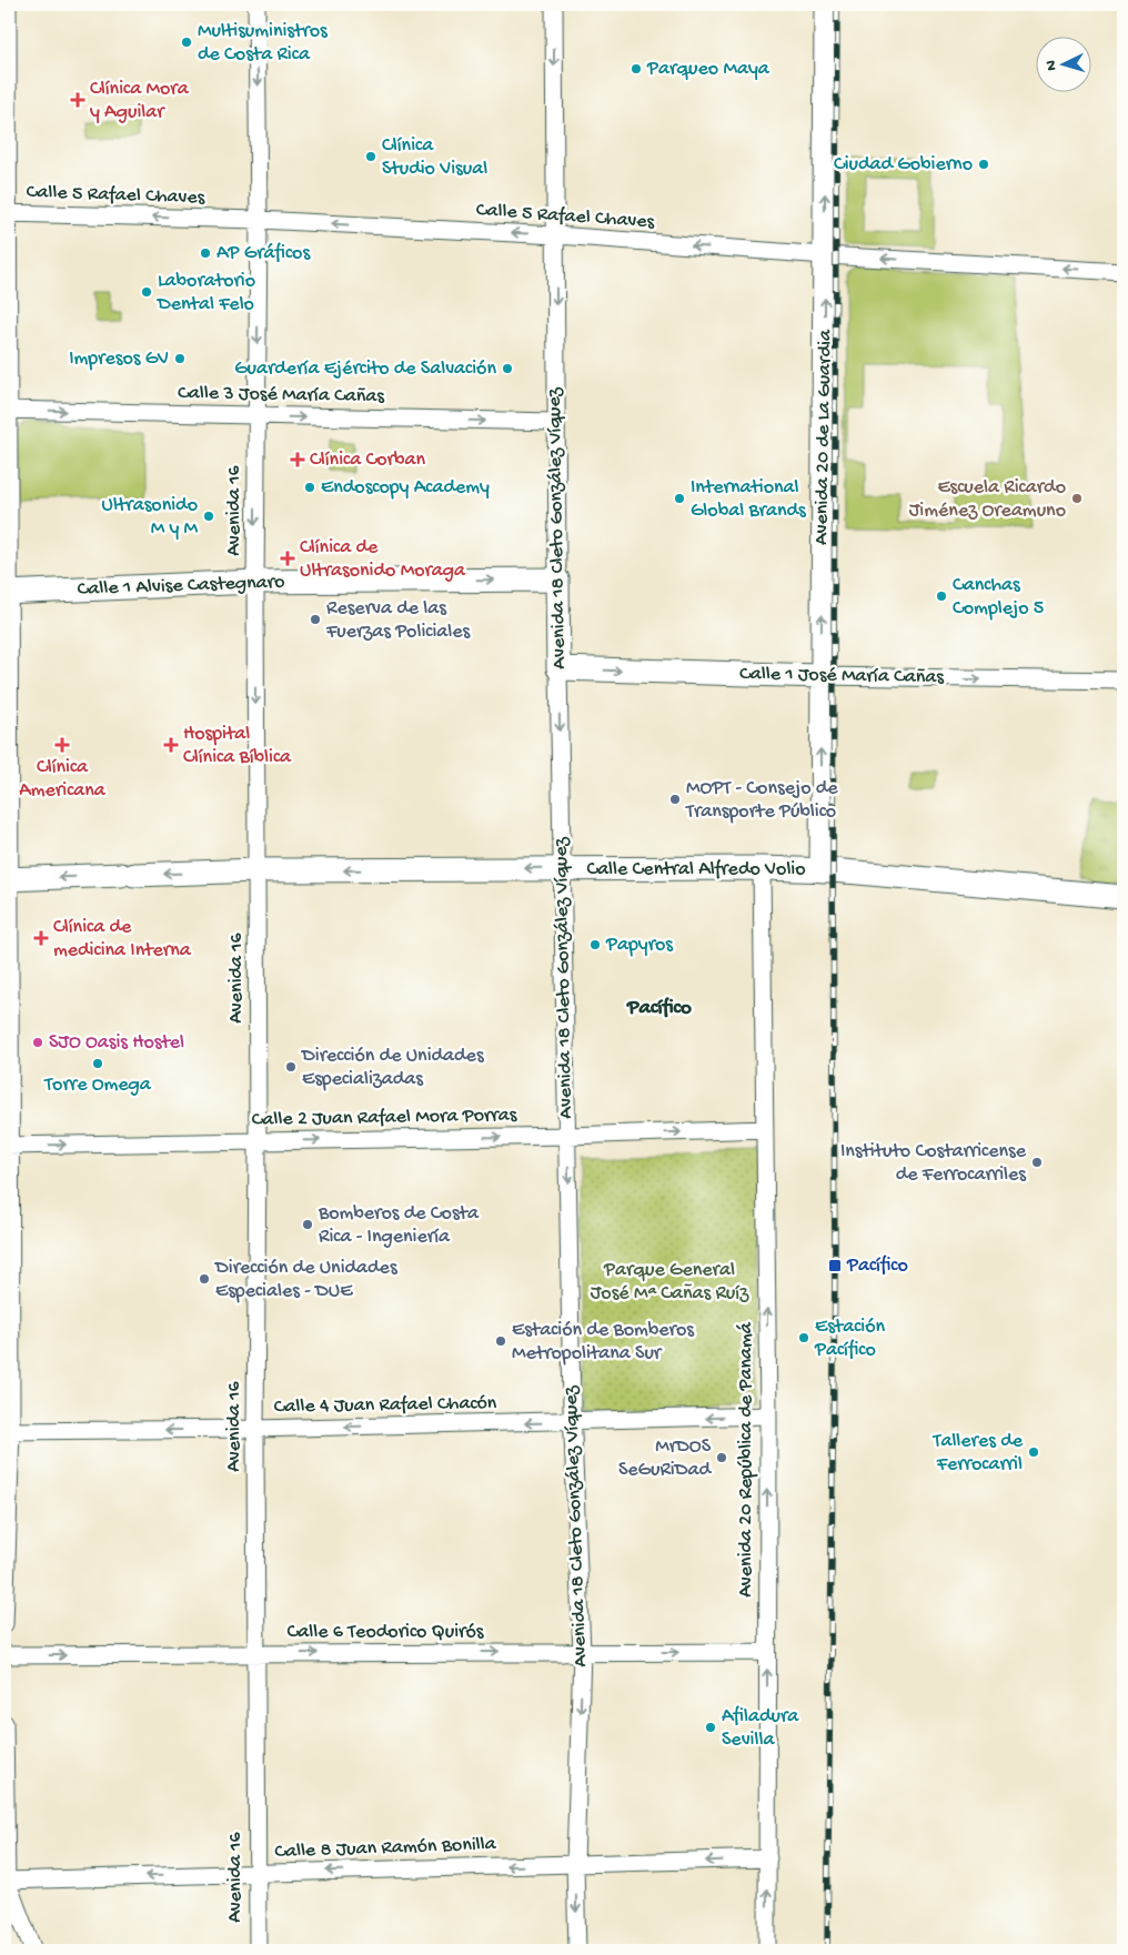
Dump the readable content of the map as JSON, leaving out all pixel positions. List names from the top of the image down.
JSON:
{
  "streets": {
    "street": [
      "Calle 5 Rafael Chaves",
      "Calle 3 José María Cañas",
      "Avenida 20 de La Guardia",
      "Avenida 16",
      "Avenida 18 Cleto González Víquez",
      "Calle 1 Alvise Castegnaro",
      "Calle 1 José María Cañas",
      "Calle Central Alfredo Volio",
      "Calle 2 Juan Rafael Mora Porras",
      "Calle 4 Juan Rafael Chacón",
      "Avenida 20 República de Panamá",
      "Calle 6 Teodorico Quirós",
      "Calle 8 Juan Ramón Bonilla"
    ]
  },
  "crossings": [
    ["Calle 5 Rafael Chaves", "Avenida 20 de La Guardia"],
    ["Calle 5 Rafael Chaves", "Avenida 16"],
    ["Calle 5 Rafael Chaves", "Avenida 18 Cleto González Víquez"],
    ["Calle 3 José María Cañas", "Avenida 16"],
    ["Calle 3 José María Cañas", "Avenida 18 Cleto González Víquez"],
    ["Avenida 20 de La Guardia", "Calle 1 José María Cañas"],
    ["Avenida 20 de La Guardia", "Calle Central Alfredo Volio"],
    ["Avenida 16", "Calle 1 Alvise Castegnaro"],
    ["Avenida 16", "Calle Central Alfredo Volio"],
    ["Avenida 16", "Calle 2 Juan Rafael Mora Porras"],
    ["Avenida 16", "Calle 4 Juan Rafael Chacón"],
    ["Avenida 16", "Calle 6 Teodorico Quirós"],
    ["Avenida 16", "Calle 8 Juan Ramón Bonilla"],
    ["Avenida 18 Cleto González Víquez", "Calle 1 Alvise Castegnaro"],
    ["Avenida 18 Cleto González Víquez", "Calle 1 José María Cañas"],
    ["Avenida 18 Cleto González Víquez", "Calle Central Alfredo Volio"],
    ["Avenida 18 Cleto González Víquez", "Calle 2 Juan Rafael Mora Porras"],
    ["Avenida 18 Cleto González Víquez", "Calle 4 Juan Rafael Chacón"],
    ["Avenida 18 Cleto González Víquez", "Calle 6 Teodorico Quirós"],
    ["Avenida 18 Cleto González Víquez", "Calle 8 Juan Ramón Bonilla"],
    ["Calle Central Alfredo Volio", "Avenida 20 República de Panamá"],
    ["Calle 2 Juan Rafael Mora Porras", "Avenida 20 República de Panamá"],
    ["Calle 4 Juan Rafael Chacón", "Avenida 20 República de Panamá"],
    ["Avenida 20 República de Panamá", "Calle 6 Teodorico Quirós"],
    ["Avenida 20 República de Panamá", "Calle 8 Juan Ramón Bonilla"]
  ],
  "one_way": [
    "Calle 5 Rafael Chaves",
    "Calle 3 José María Cañas",
    "Avenida 20 de La Guardia",
    "Avenida 16",
    "Avenida 18 Cleto González Víquez",
    "Calle 1 Alvise Castegnaro",
    "Calle 1 José María Cañas",
    "Calle Central Alfredo Volio",
    "Calle 2 Juan Rafael Mora Porras",
    "Calle 4 Juan Rafael Chacón",
    "Avenida 20 República de Panamá",
    "Calle 6 Teodorico Quirós",
    "Calle 8 Juan Ramón Bonilla"
  ],
  "districts": ["Pacífico"],
  "parks": ["Parque General José Mª Cañas Ruíz"],
  "places": {
    "other": [
      "Multisuministros de Costa Rica",
      "Parqueo Maya",
      "Clínica Studio Visual",
      "Ciudad Gobierno",
      "AP Gráficos",
      "Laboratorio Dental Felo",
      "Impresos GV",
      "Guardería Ejército de Salvación",
      "Endoscopy Academy",
      "International Global Brands",
      "Escuela Ricardo Jiménez Oreamuno",
      "Ultrasonido M y M",
      "Canchas Complejo 5",
      "Reserva de las Fuerzas Policiales",
      "MOPT - Consejo de Transporte Público",
      "Papyros",
      "SJO Oasis Hostel",
      "Torre Omega",
      "Dirección de Unidades Especializadas",
      "Instituto Costarricense de Ferrocarriles",
      "Bomberos de Costa Rica - Ingeniería",
      "Dirección de Unidades Especiales - DUE",
      "Estación Pacífico",
      "Estación de Bomberos Metropolitana Sur",
      "Talleres de Ferrocarril",
      "MrDOS SeGuRiDad",
      "Afiladura Sevilla"
    ],
    "health": [
      "Clínica Mora y Aguilar",
      "Clínica Corban",
      "Clínica de Ultrasonido Moraga",
      "Clínica Americana",
      "Hospital Clínica Bíblica",
      "Clínica de medicina Interna"
    ],
    "transit": ["Pacífico"]
  },
  "north": "left"
}
